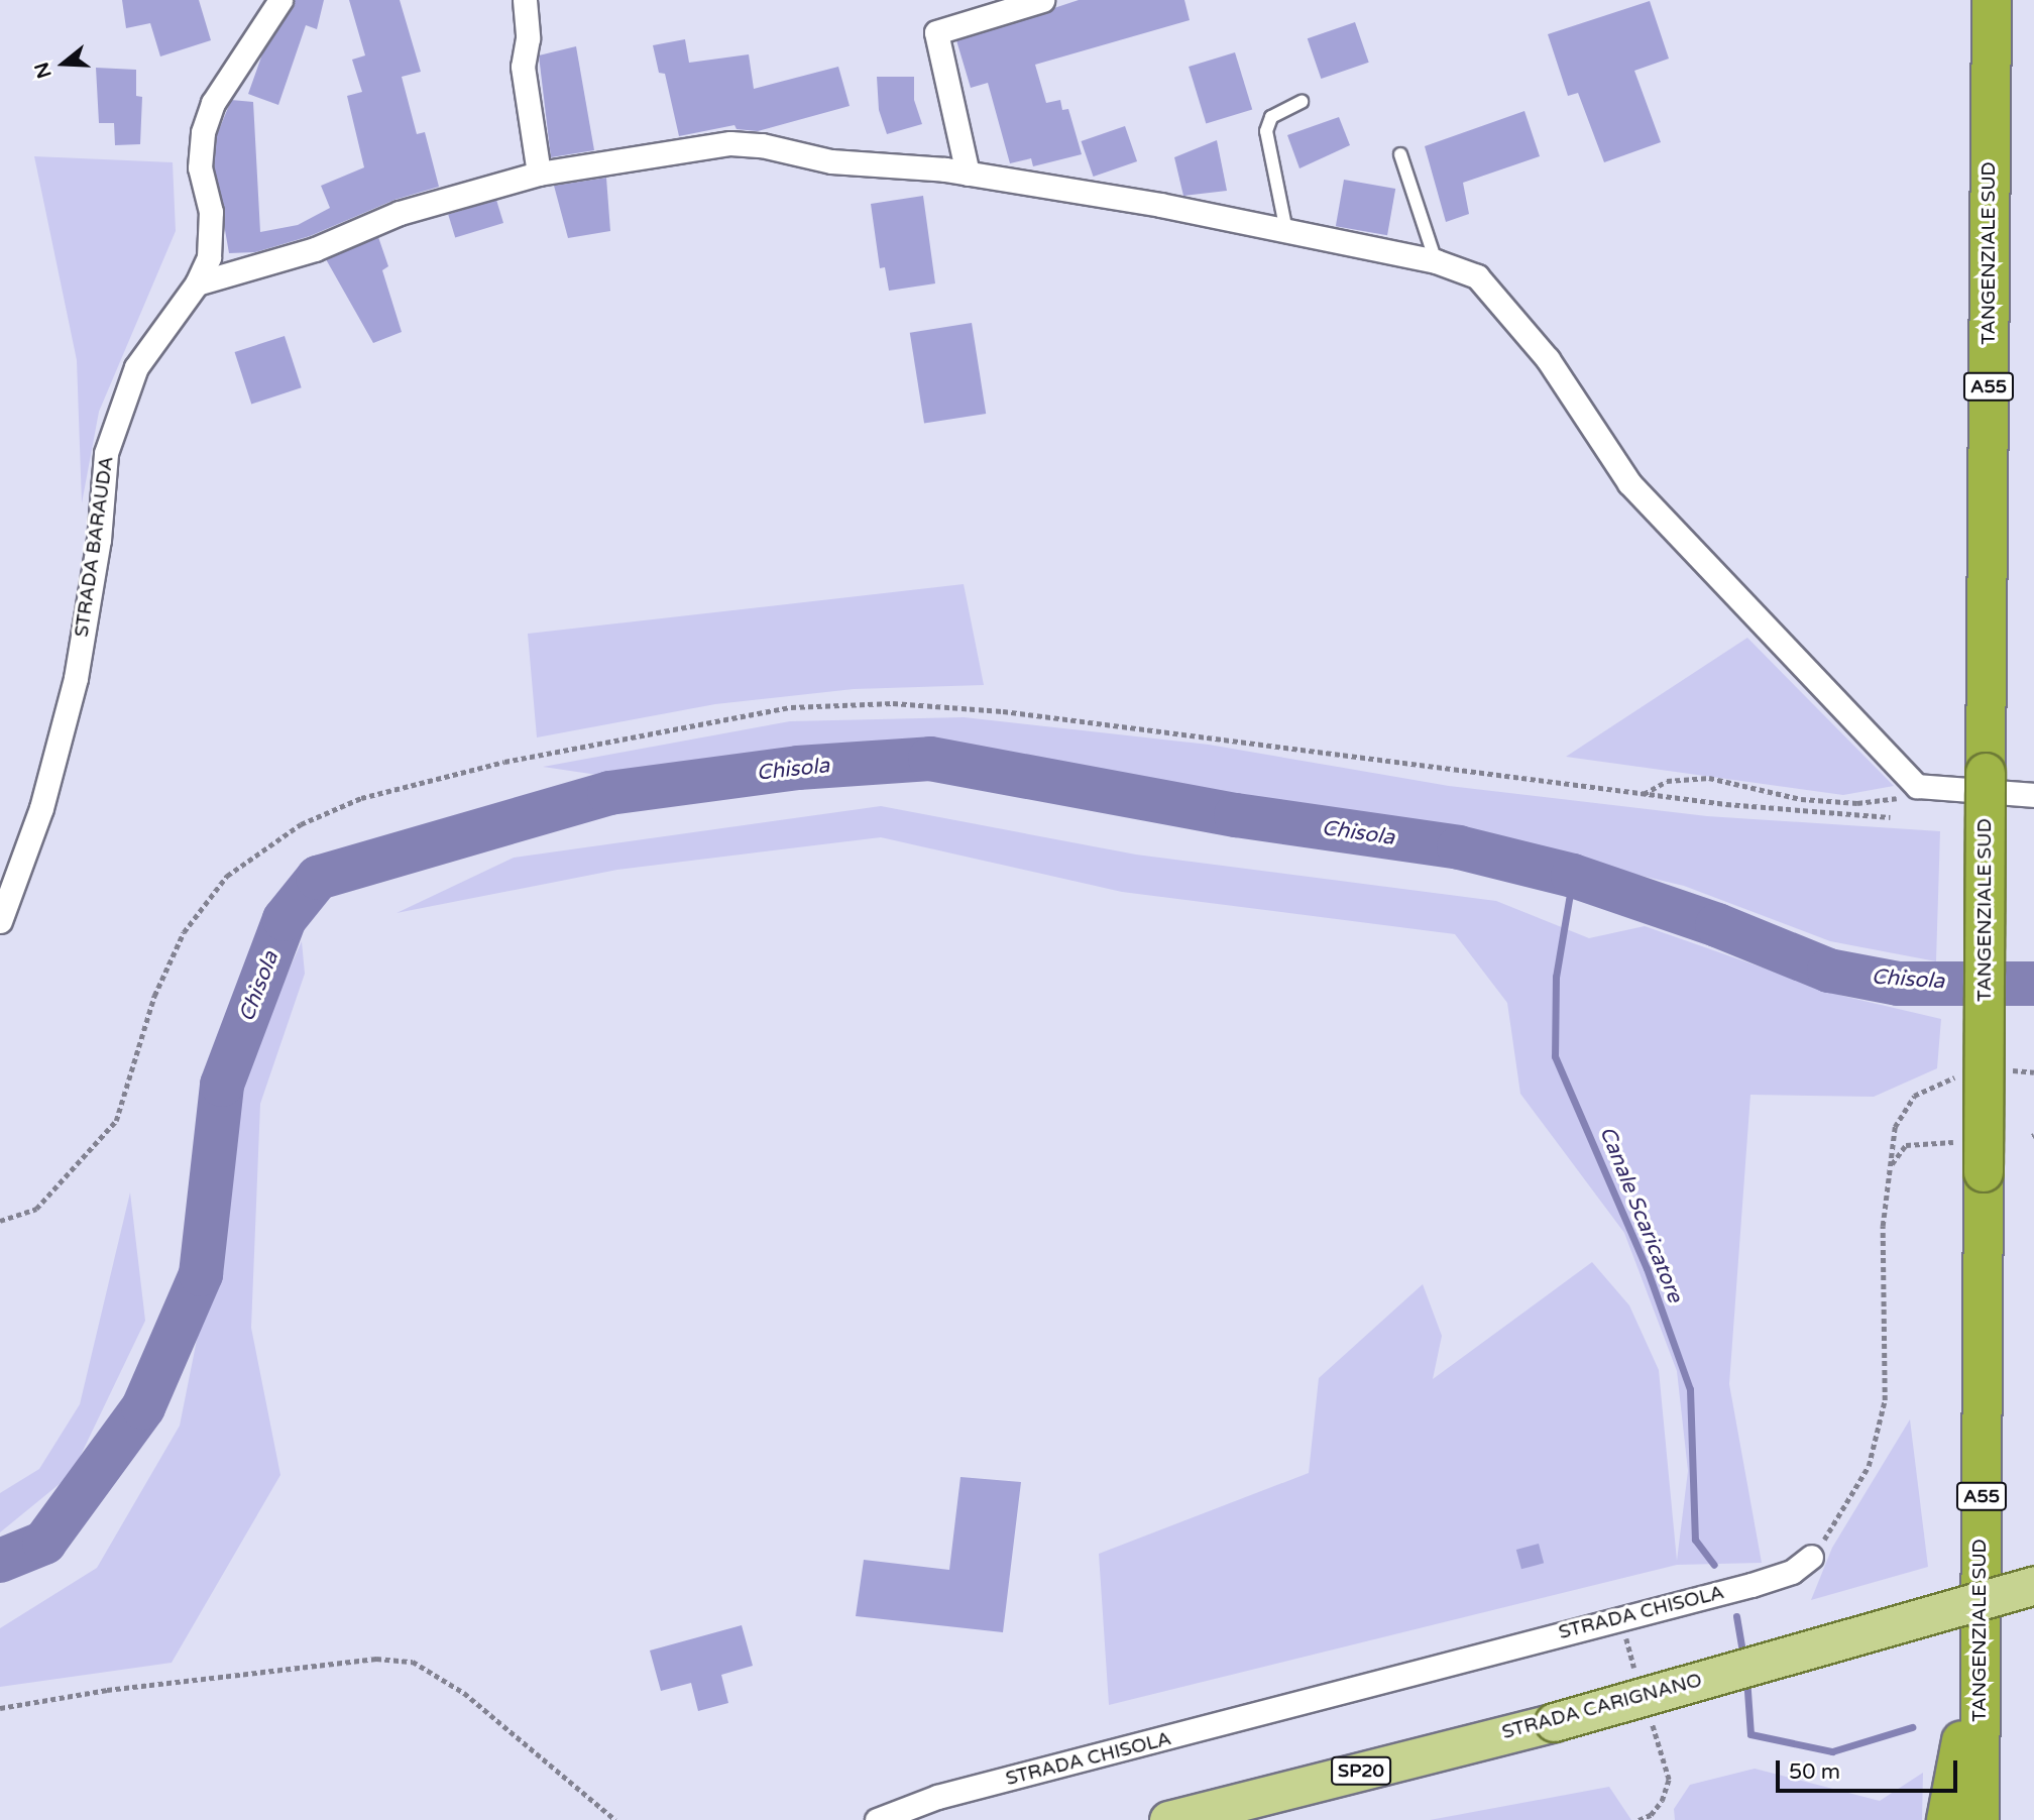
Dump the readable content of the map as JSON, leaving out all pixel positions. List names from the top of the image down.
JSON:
{
  "streets": {
    "highway": ["TANGENZIALE SUD", "A55"],
    "main road": ["STRADA CARIGNANO", "SP20"],
    "street": ["STRADA BARAUDA", "STRADA CHISOLA"]
  },
  "water": ["Chisola", "Canale Scaricatore"],
  "scale_bar": "50 m",
  "north": "left"
}
